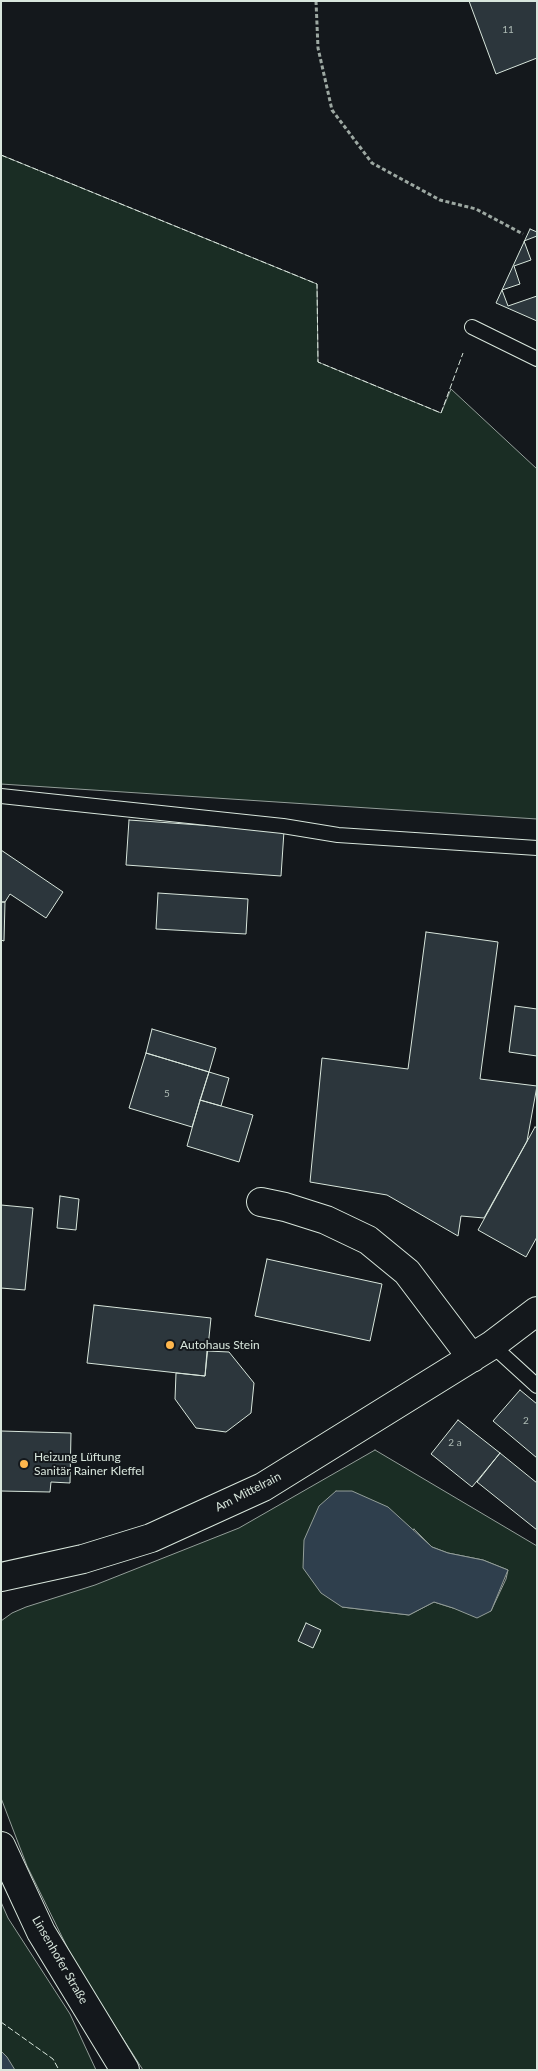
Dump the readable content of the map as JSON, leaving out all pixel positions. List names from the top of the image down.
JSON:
{
  "streets": {
    "street": ["Am Mittelrain", "Linsenhofer Straße"]
  },
  "places": ["Autohaus Stein", "Heizung Lüftung Sanitär Rainer Kleffel"],
  "house_numbers": [
    "11",
    "5",
    "2",
    "2 a"
  ]
}
